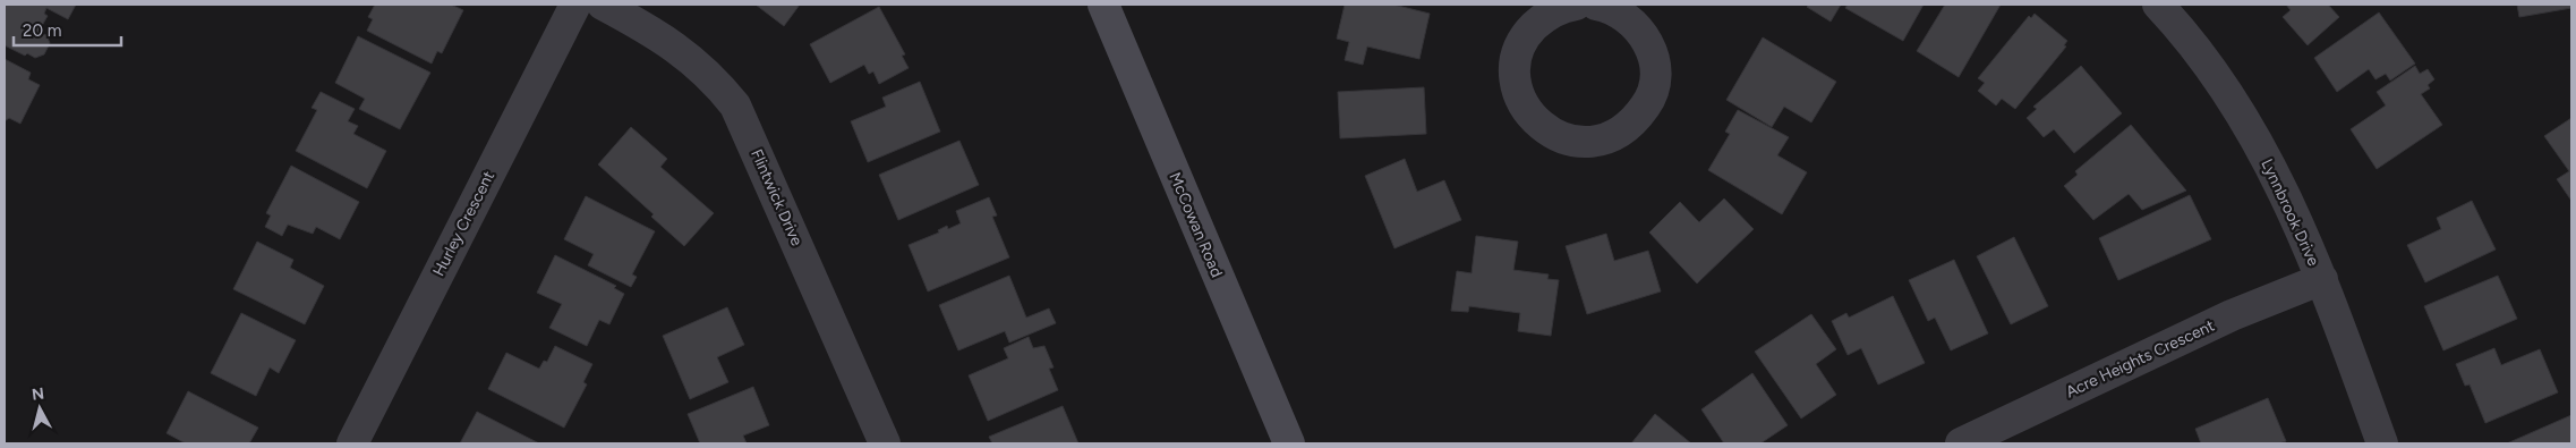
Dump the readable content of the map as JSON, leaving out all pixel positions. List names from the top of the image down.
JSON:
{
  "streets": {
    "main road": ["McCowan Road"],
    "street": [
      "Flintwick Drive",
      "Lynnbrook Drive",
      "Hurley Crescent",
      "Acre Heights Crescent"
    ]
  },
  "crossings": [
    ["Lynnbrook Drive", "Acre Heights Crescent"]
  ],
  "scale_bar": "20 m",
  "north": "top"
}
